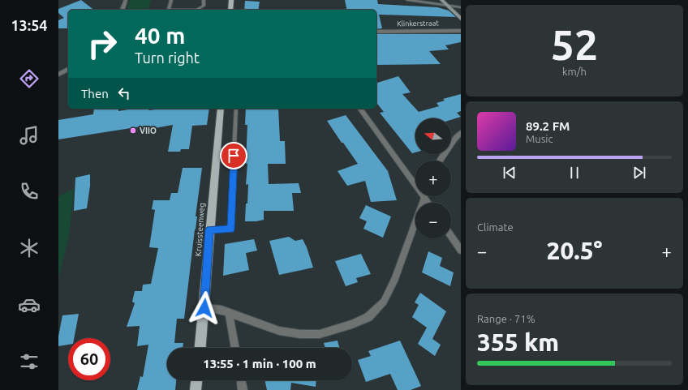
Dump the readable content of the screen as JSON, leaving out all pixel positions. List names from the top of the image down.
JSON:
{
  "streets": {
    "main road": ["Kruissteenweg"],
    "street": ["Klinkerstraat"]
  },
  "places": ["VIIO"],
  "north": "left",
  "page": {
    "tabs": "13:54",
    "tile": [
      ["52", "km/h"],
      "Climate",
      ["Range · 71%", "355 km"]
    ],
    "turn": ["40 m", "Turn right"],
    "then": "Then",
    "song": ["89.2 FM", "Music"],
    "map_buttons": ["+", "−"],
    "heat": ["−", "20.5°", "+"],
    "limit": "60",
    "trip": "13:55 · 1 min · 100 m"
  }
}
